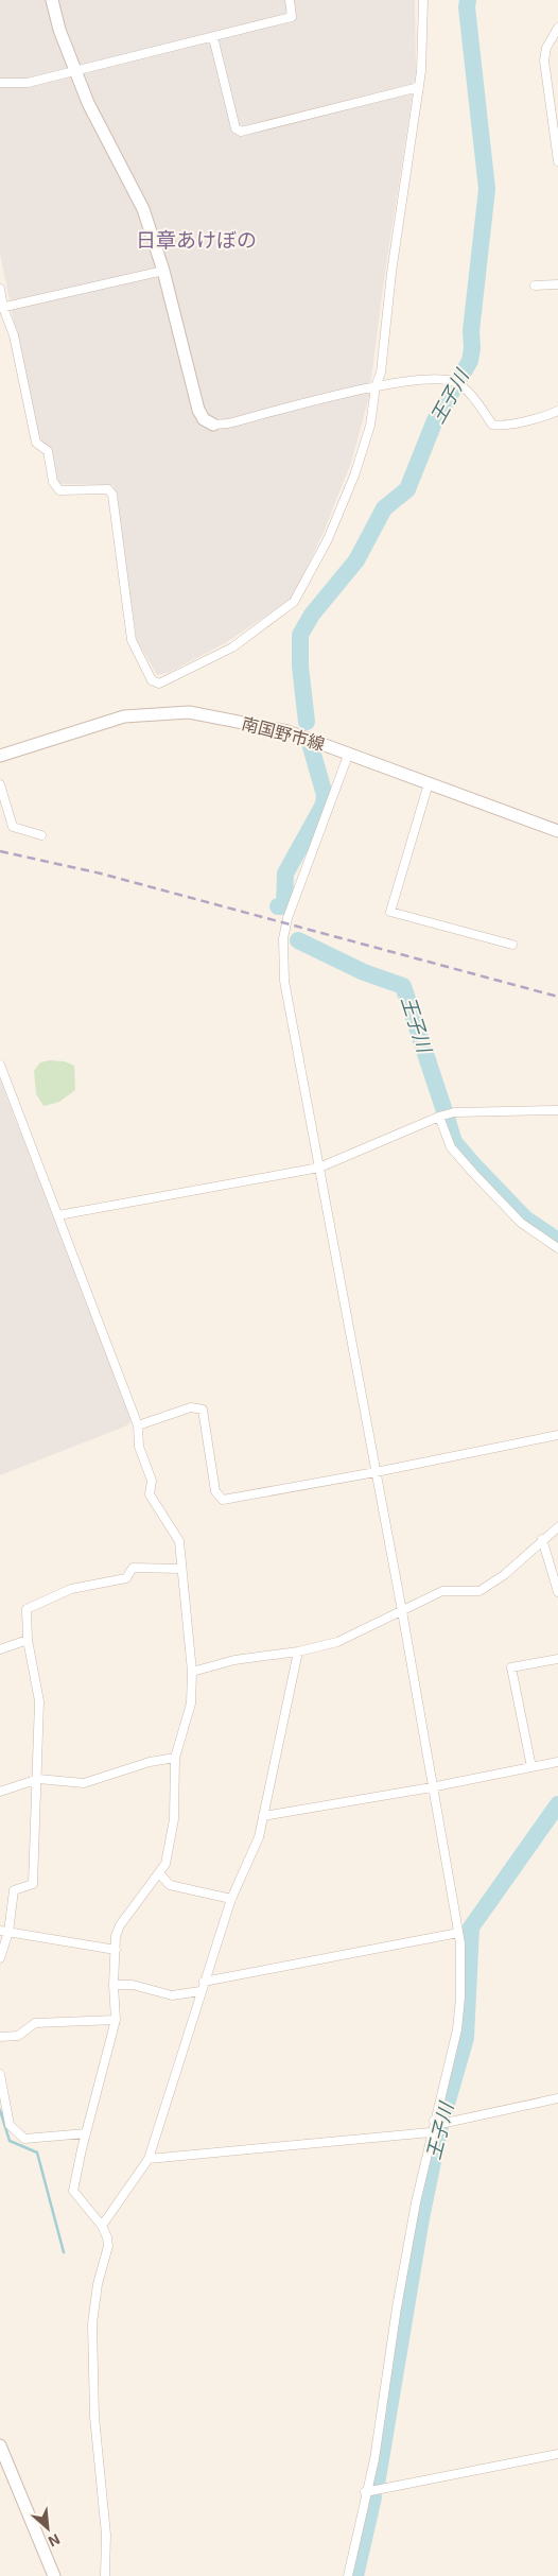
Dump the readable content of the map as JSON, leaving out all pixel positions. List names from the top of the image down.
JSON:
{
  "streets": {
    "main road": ["南国野市線"]
  },
  "districts": ["日章あけぼの"],
  "water": ["王子川"],
  "north": "bottom right"
}
